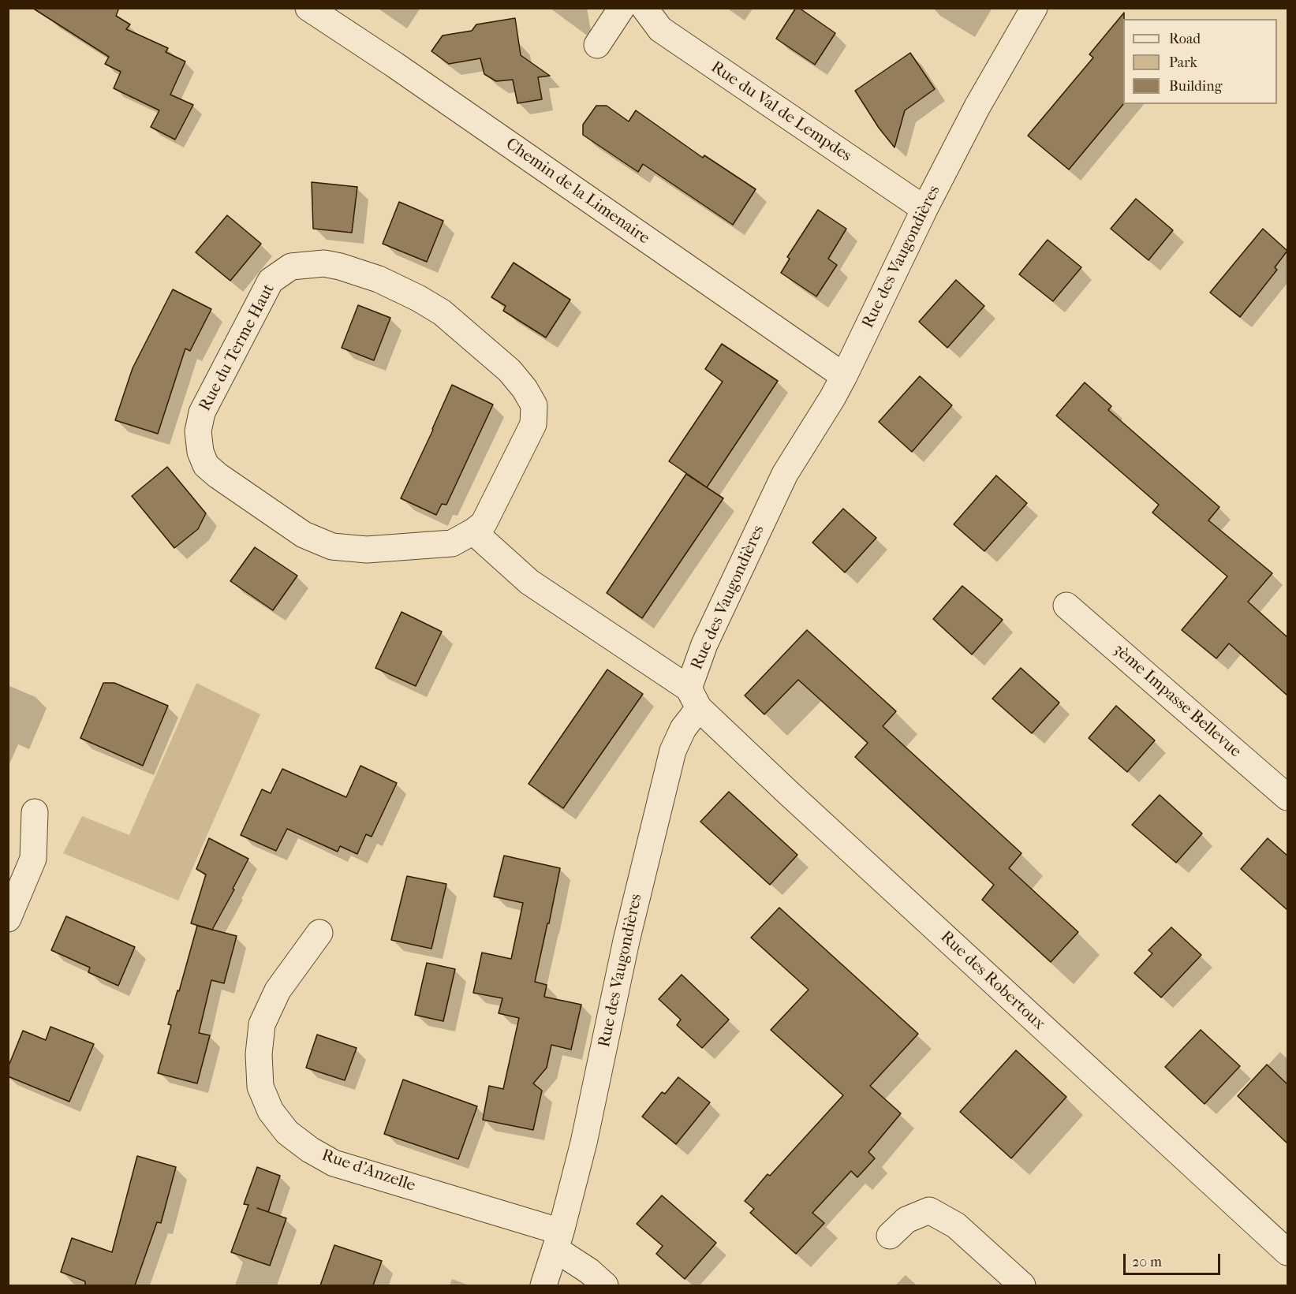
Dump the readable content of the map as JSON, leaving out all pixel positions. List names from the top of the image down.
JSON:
{
  "streets": {
    "street": [
      "Rue du Val de Lempdes",
      "Chemin de la Limenaire",
      "Rue des Vaugondières",
      "Rue du Terme Haut",
      "3ème Impasse Bellevue",
      "Rue des Robertoux",
      "Rue d'Anzelle"
    ]
  },
  "crossings": [
    ["Rue du Val de Lempdes", "Rue des Vaugondières"],
    ["Chemin de la Limenaire", "Rue des Vaugondières"],
    ["Rue des Vaugondières", "Rue des Robertoux"],
    ["Rue des Vaugondières", "Rue d'Anzelle"],
    ["Rue du Terme Haut", "Rue des Robertoux"]
  ],
  "legend": ["Road", "Park", "Building"],
  "scale_bar": "20 m"
}
